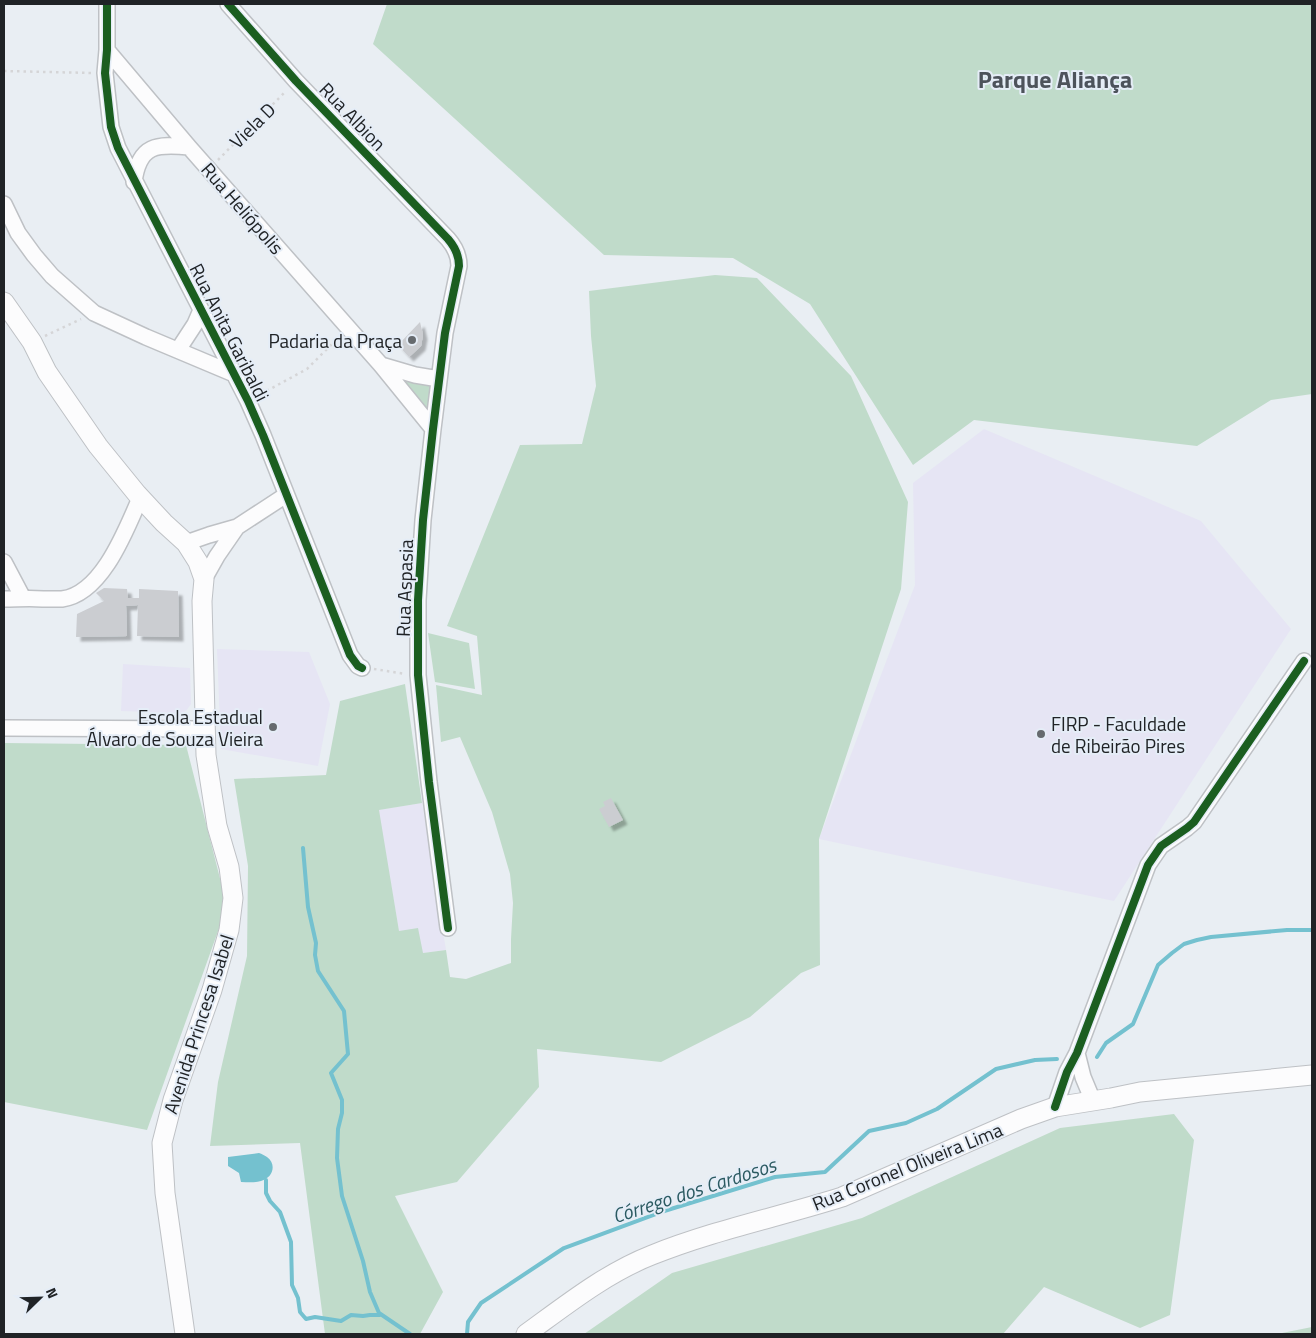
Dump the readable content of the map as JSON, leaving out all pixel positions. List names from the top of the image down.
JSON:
{
  "streets": {
    "main road": ["Avenida Princesa Isabel", "Rua Coronel Oliveira Lima"],
    "street": [
      "Rua Albion",
      "Rua Heliópolis",
      "Rua Anita Garibaldi",
      "Rua Aspasia"
    ],
    "path": ["Viela D"]
  },
  "crossings": [
    ["Rua Albion", "Viela D"],
    ["Rua Albion", "Rua Aspasia"],
    ["Viela D", "Rua Heliópolis"],
    ["Rua Heliópolis", "Rua Anita Garibaldi"],
    ["Rua Heliópolis", "Rua Aspasia"]
  ],
  "districts": ["Parque Aliança"],
  "water": ["Córrego dos Cardosos"],
  "places": ["Padaria da Praça", "Escola Estadual Álvaro de Souza Vieira", "FIRP - Faculdade de Ribeirão Pires"],
  "north": "top right"
}
